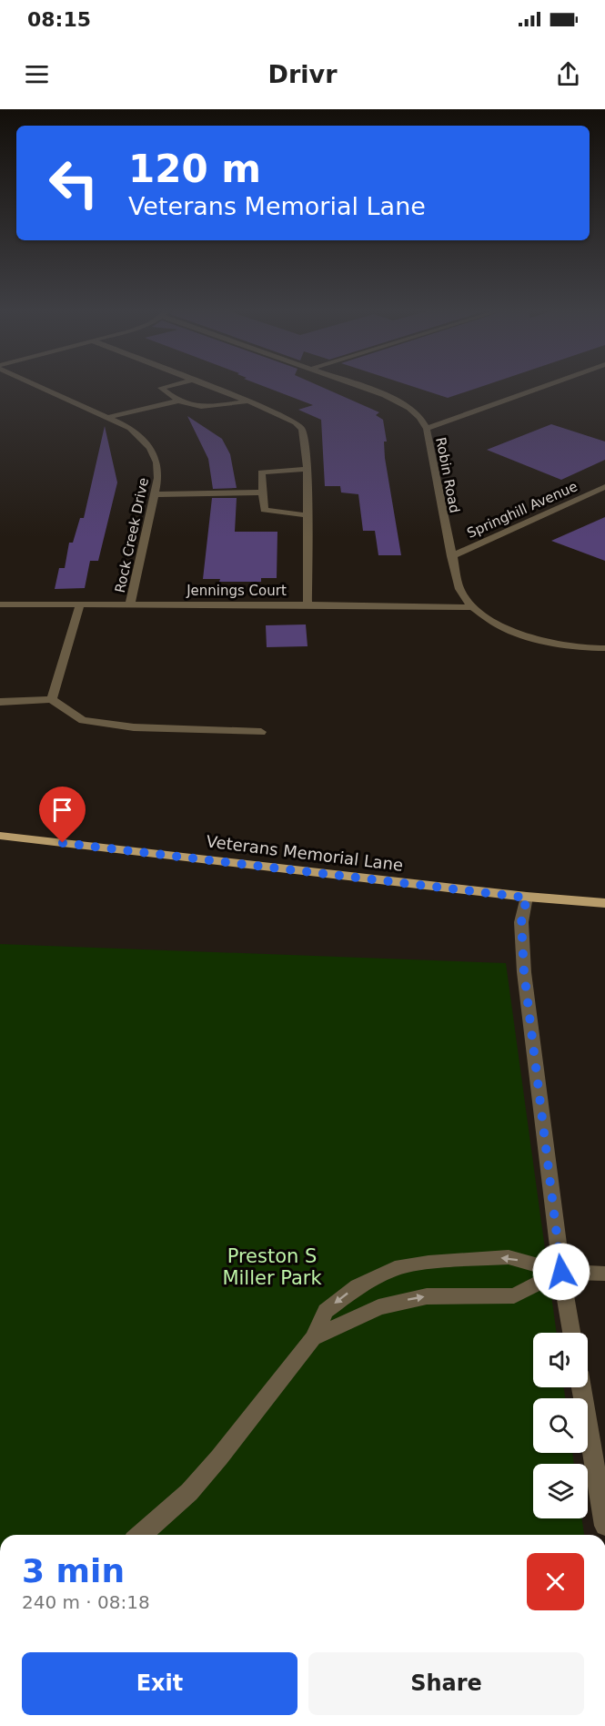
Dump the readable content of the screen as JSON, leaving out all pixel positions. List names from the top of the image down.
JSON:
{
  "streets": {
    "main road": ["Veterans Memorial Lane"],
    "street": [
      "Robin Road",
      "Springhill Avenue",
      "Rock Creek Drive",
      "Jennings Court"
    ]
  },
  "crossings": [
    ["Robin Road", "Springhill Avenue"],
    ["Robin Road", "Jennings Court"],
    ["Rock Creek Drive", "Jennings Court"]
  ],
  "parks": ["Preston S Miller Park"],
  "page": {
    "status": "08:15",
    "header": "Drivr",
    "turn": ["120 m", "Veterans Memorial Lane"],
    "heading": ["3 min", "240 m · 08:18"],
    "buttons": ["Exit", "Share"]
  }
}
